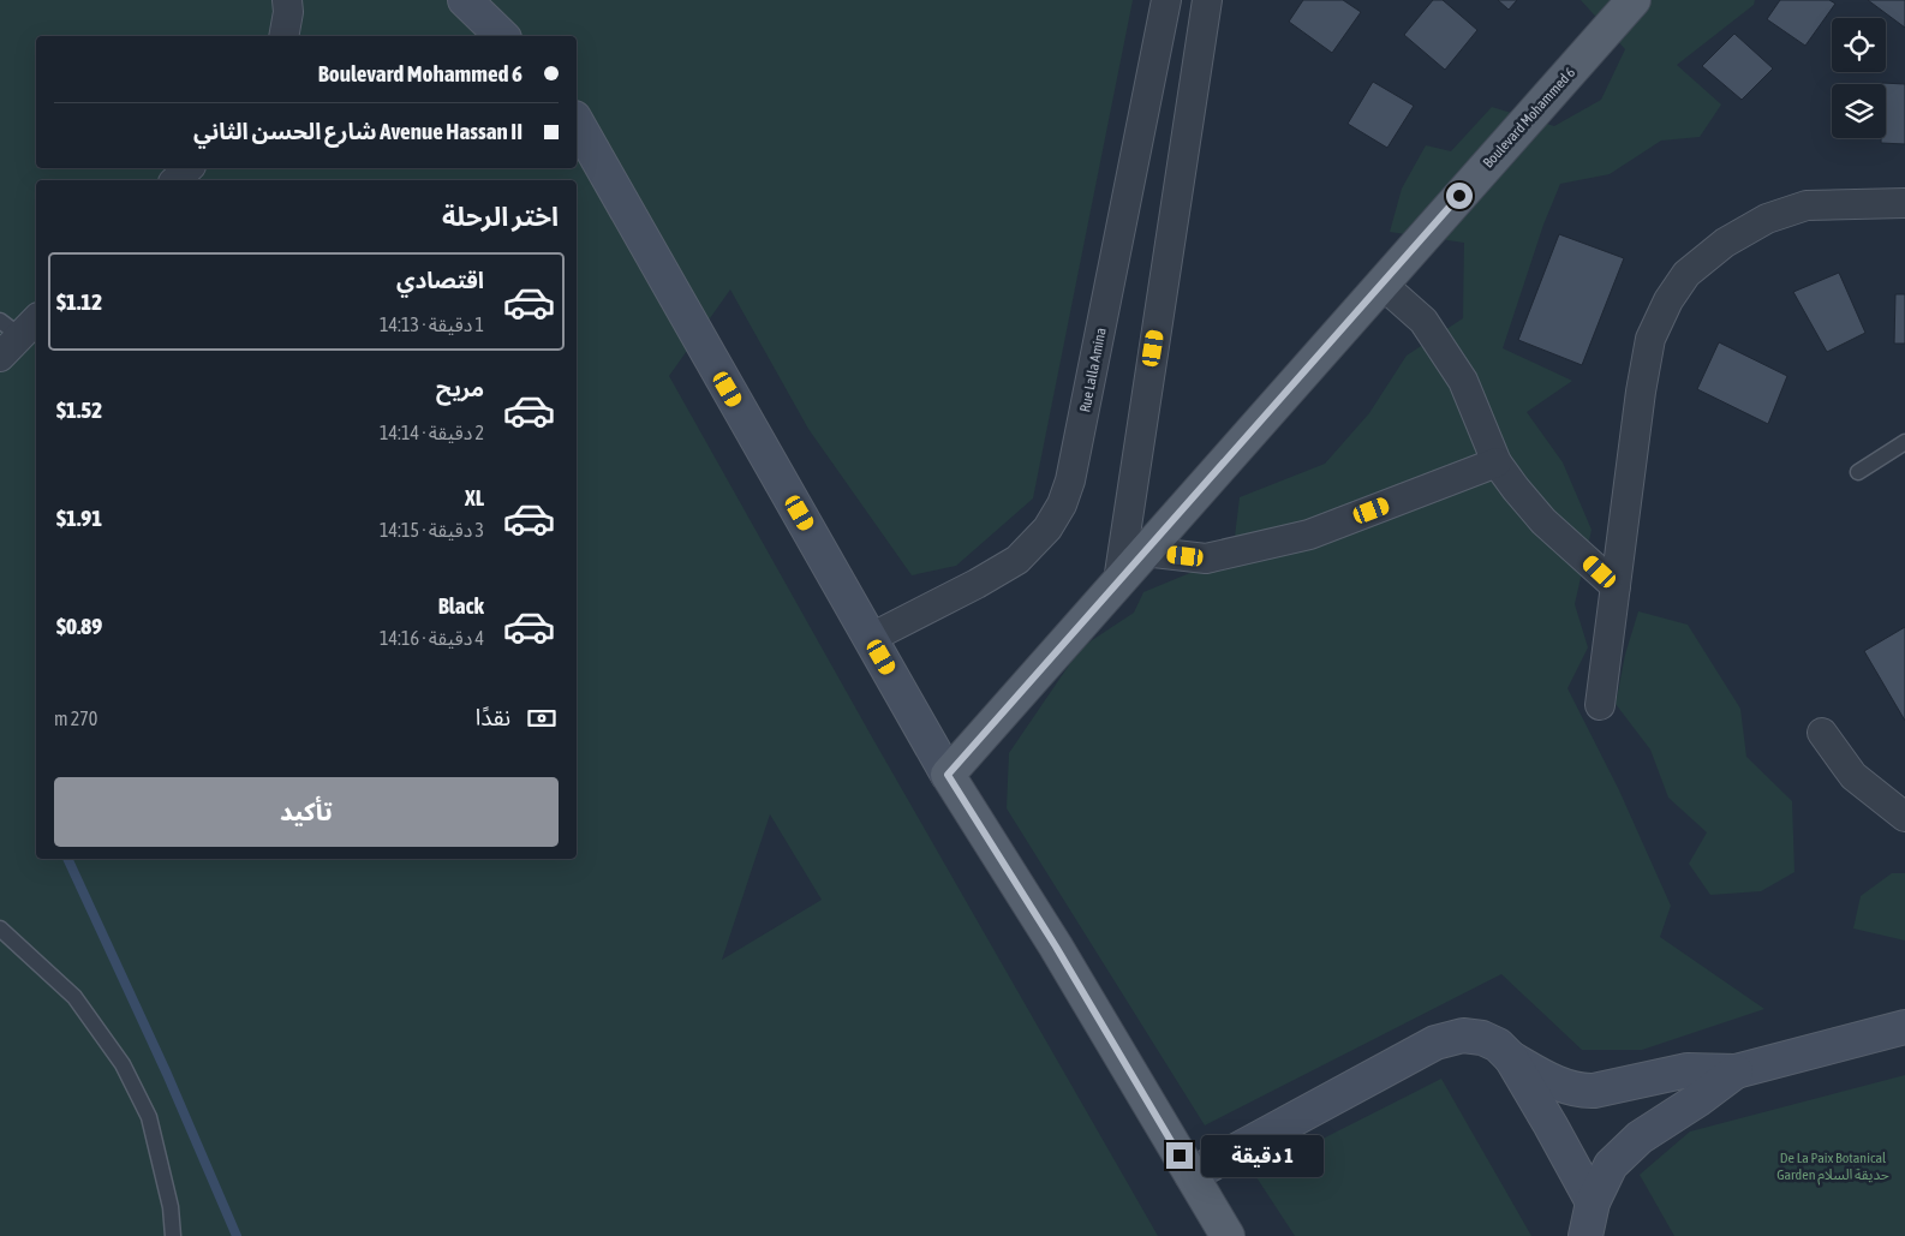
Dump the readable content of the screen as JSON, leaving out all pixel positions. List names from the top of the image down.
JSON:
{
  "streets": {
    "main road": ["Boulevard Mohammed 6"],
    "street": ["Rue Lalla Amina"]
  },
  "parks": ["De La Paix Botanical Garden حديقة السلام"],
  "page": {
    "banner": ["Boulevard Mohammed 6", "Avenue Hassan II شارع الحسن الثاني"],
    "heading": "اختر الرحلة",
    "list": [
      {
        "name": "اقتصادي",
        "note": "1 دقيقة · 14:13",
        "value": "$1.12"
      },
      {
        "name": "مريح",
        "note": "2 دقيقة · 14:14",
        "value": "$1.52"
      },
      {
        "name": "XL",
        "note": "3 دقيقة · 14:15",
        "value": "$1.91"
      },
      {
        "name": "Black",
        "note": "4 دقيقة · 14:16",
        "value": "$0.89"
      }
    ],
    "pay": ["نقدًا", "270 m"],
    "buttons": "تأكيد",
    "bubble": "1 دقيقة"
  }
}
